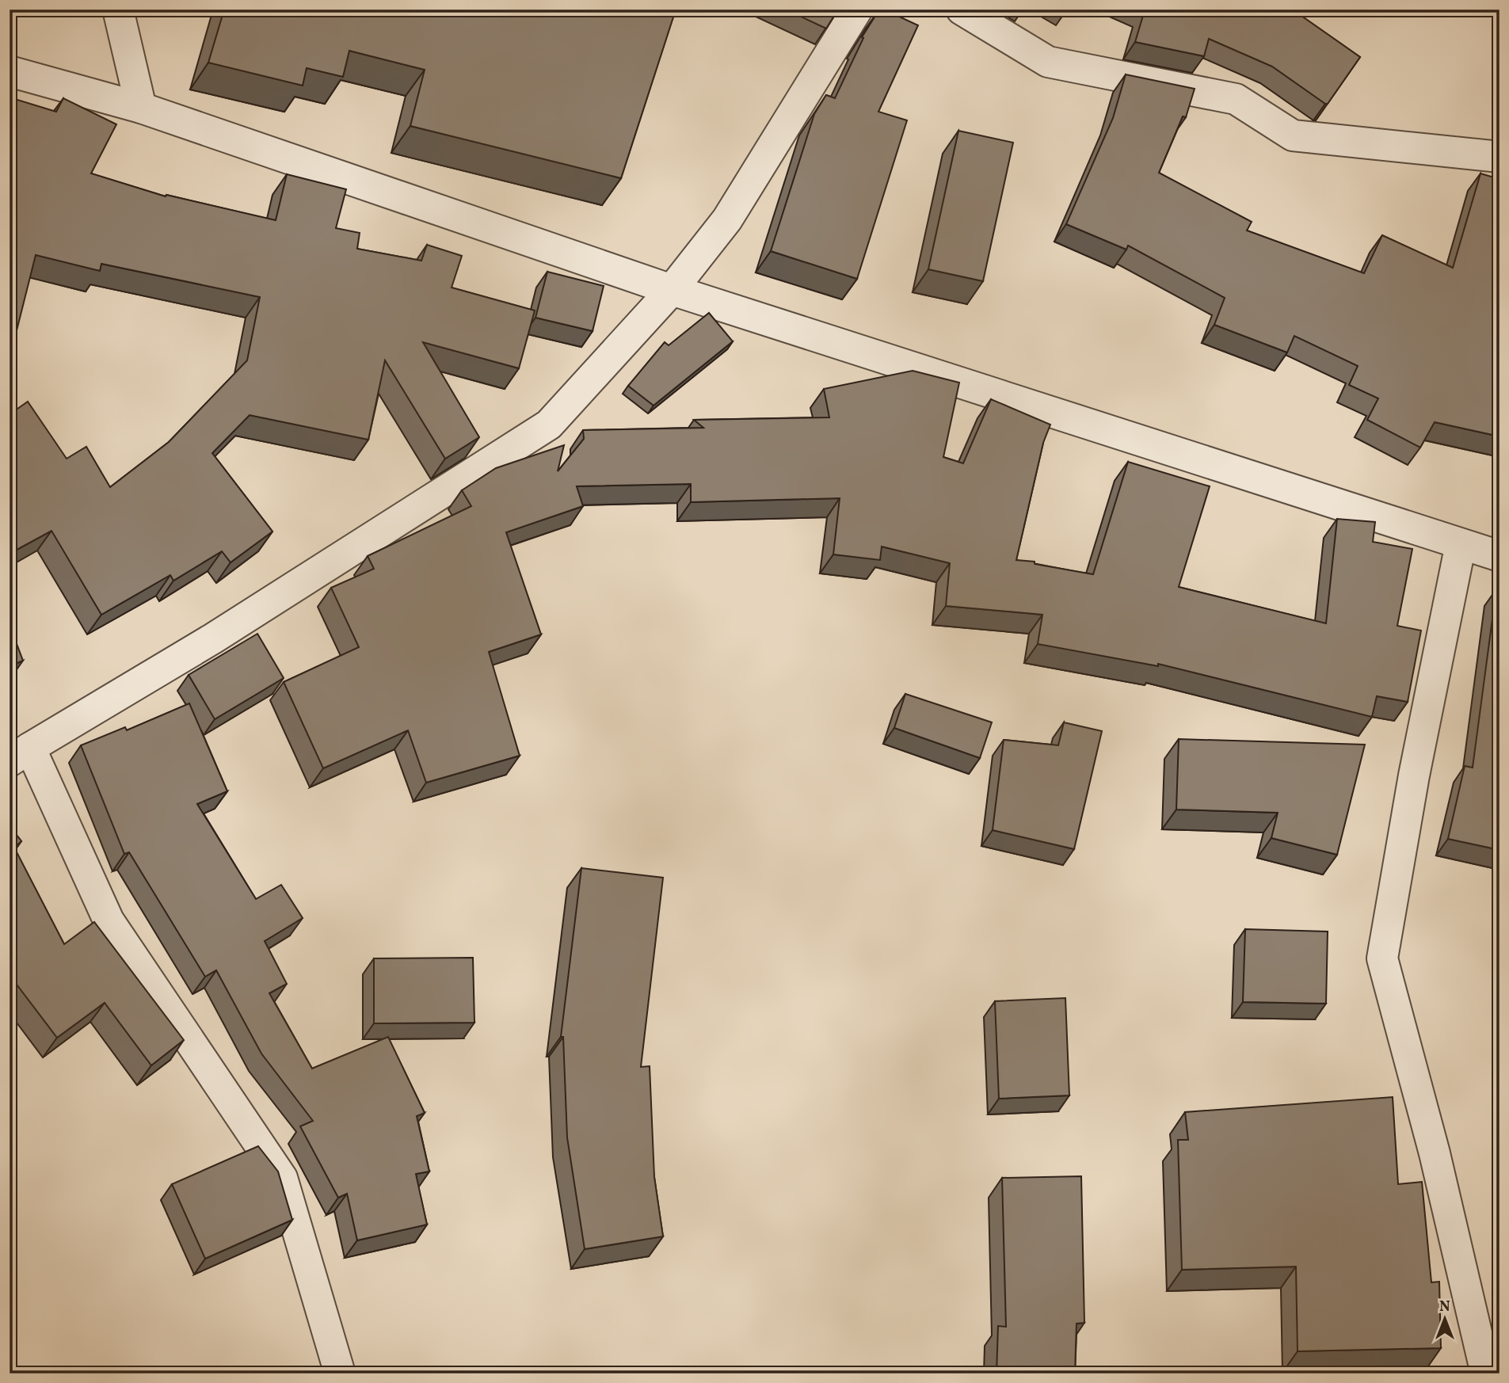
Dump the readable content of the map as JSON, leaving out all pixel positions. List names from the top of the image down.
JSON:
{
  "north": "top"
}
